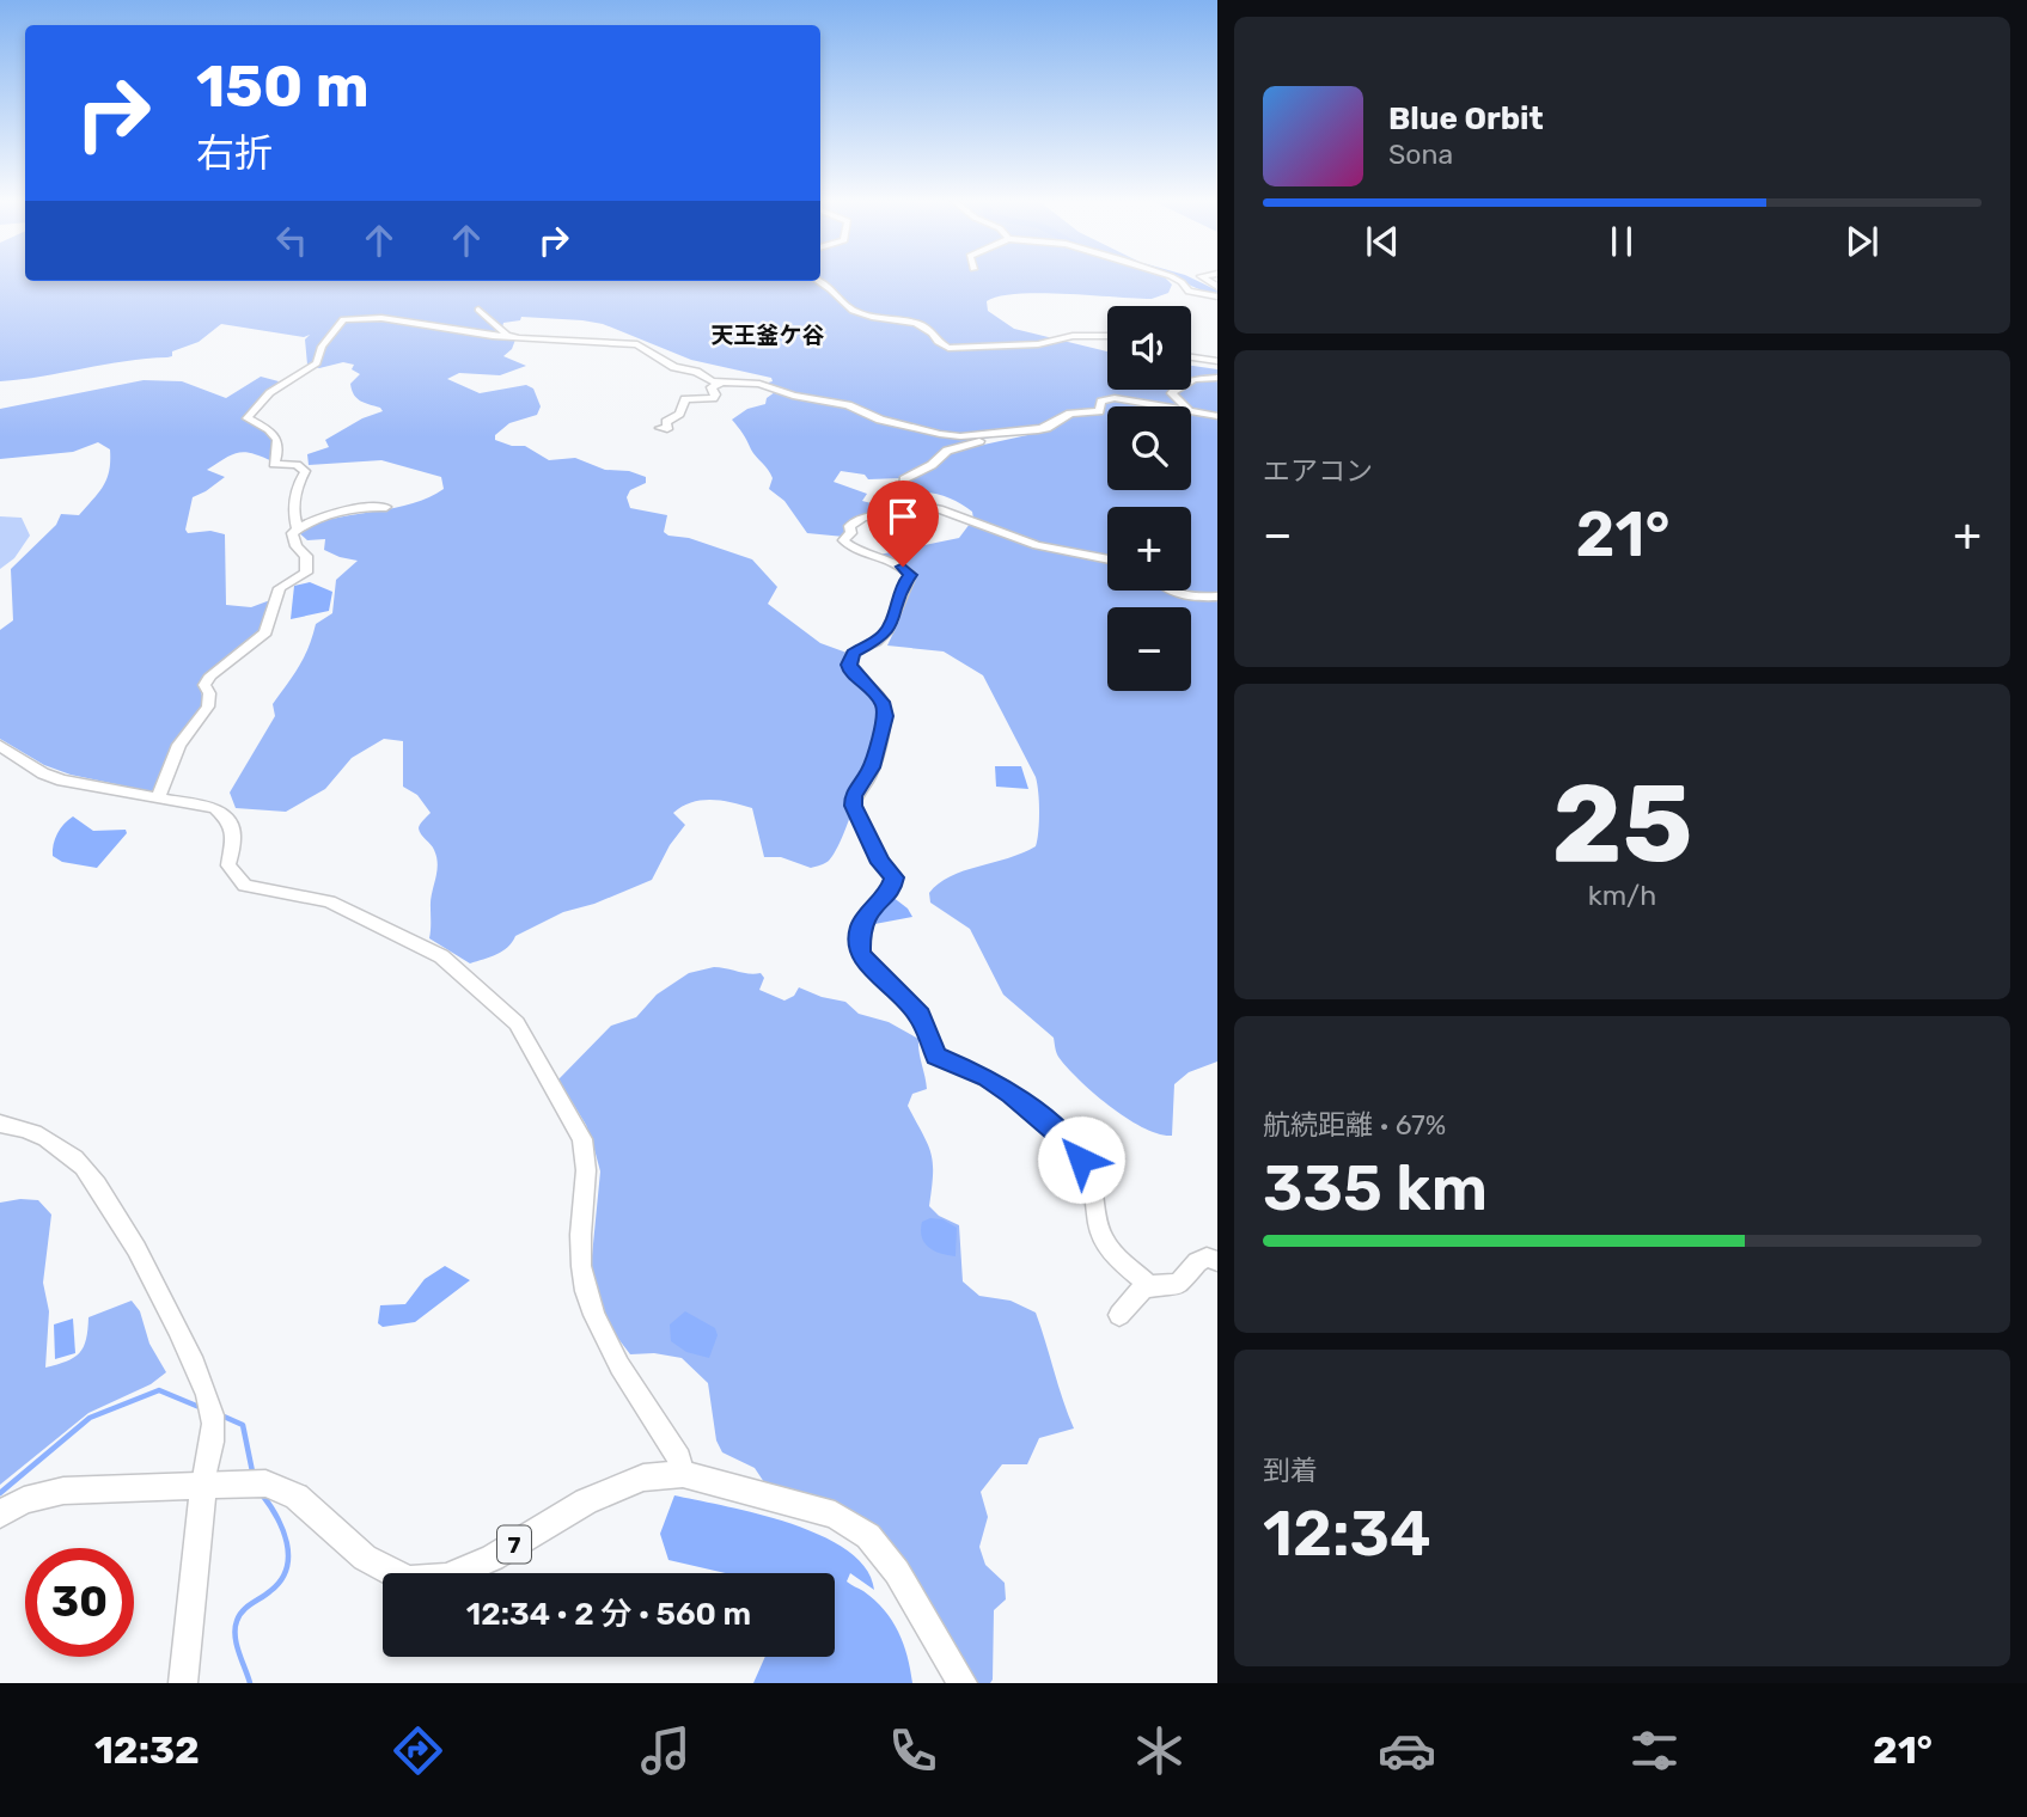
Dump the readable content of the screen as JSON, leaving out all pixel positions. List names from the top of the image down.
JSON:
{
  "streets": {
    "main road": ["7"]
  },
  "districts": ["天王釜ケ谷"],
  "page": {
    "turn": ["150 m", "右折"],
    "song": ["Blue Orbit", "Sona"],
    "map_buttons": ["+", "−"],
    "tile": [
      "エアコン",
      ["25", "km/h"],
      ["航続距離 · 67%", "335 km"],
      ["到着", "12:34"]
    ],
    "heat": ["−", "21°", "+"],
    "limit": "30",
    "trip": "12:34 · 2 分 · 560 m",
    "tabs": ["12:32", "21°"]
  }
}
